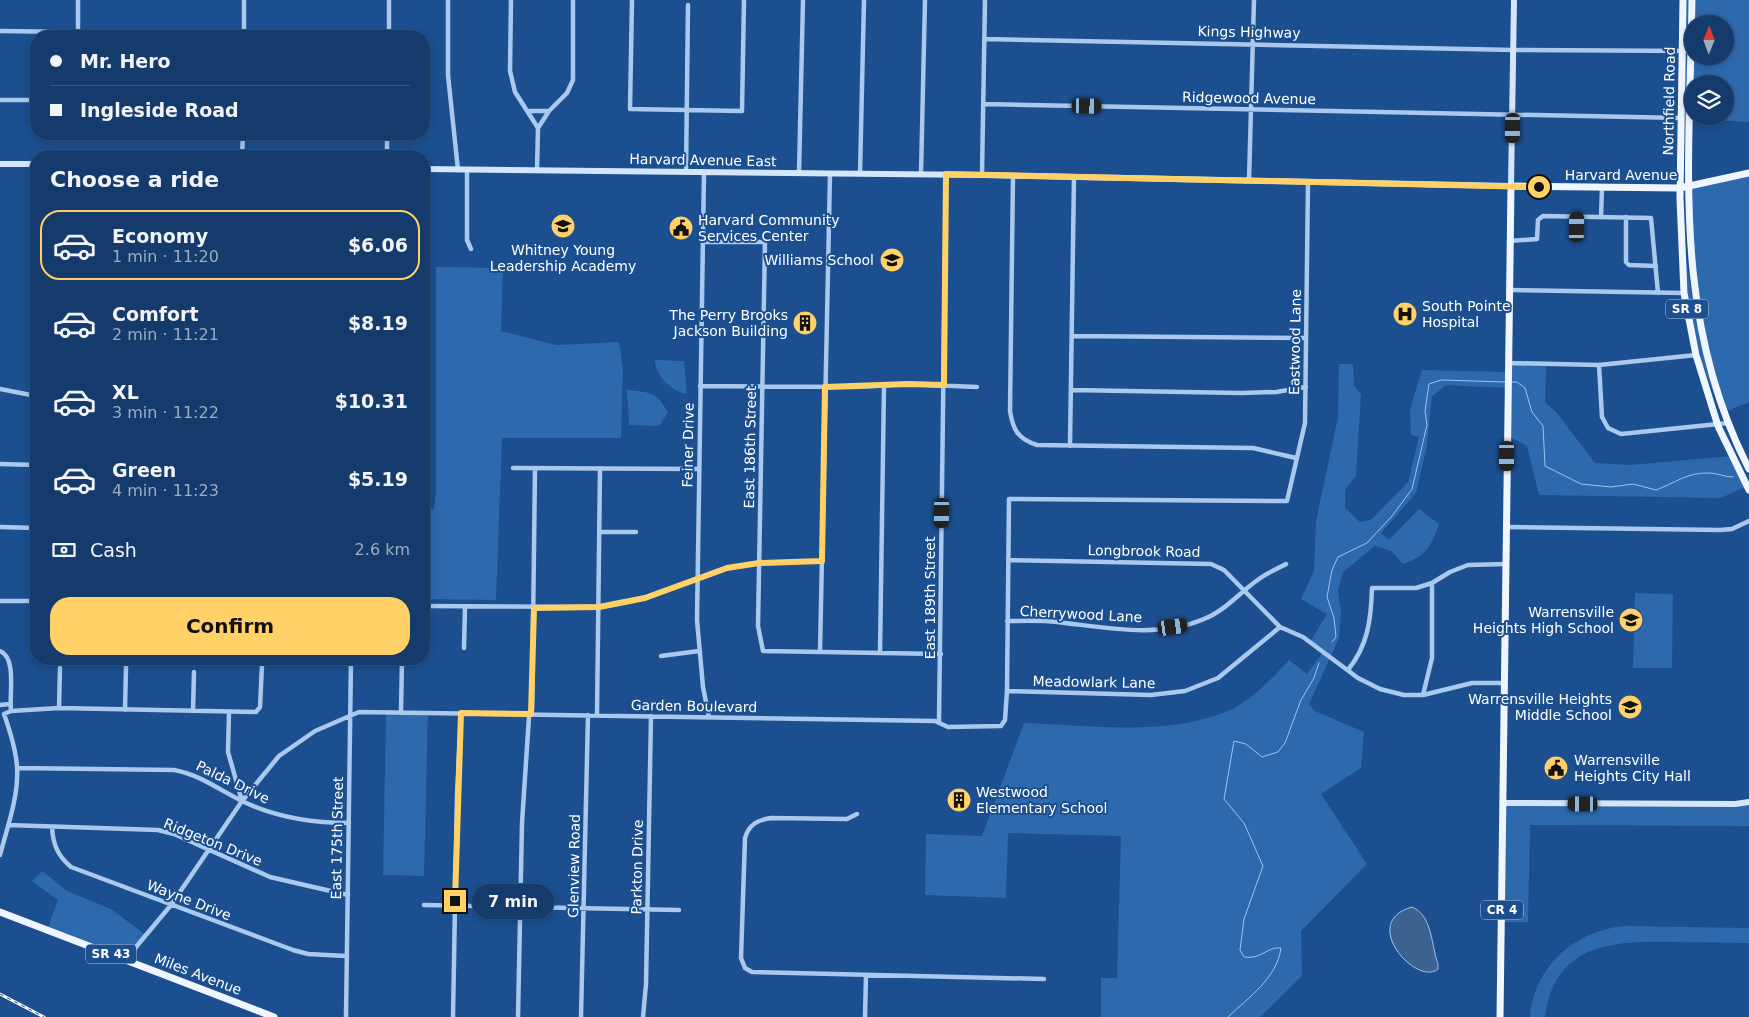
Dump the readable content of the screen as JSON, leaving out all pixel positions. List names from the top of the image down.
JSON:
{
  "streets": {
    "main road": [
      "Northfield Road",
      "Harvard Avenue East",
      "Harvard Avenue",
      "SR 8",
      "CR 4",
      "SR 43",
      "Miles Avenue"
    ],
    "street": [
      "Kings Highway",
      "Ridgewood Avenue",
      "Eastwood Lane",
      "Feiner Drive",
      "East 186th Street",
      "Longbrook Road",
      "East 189th Street",
      "Cherrywood Lane",
      "Meadowlark Lane",
      "Garden Boulevard",
      "Palda Drive",
      "East 175th Street",
      "Ridgeton Drive",
      "Glenview Road",
      "Parkton Drive",
      "Wayne Drive"
    ]
  },
  "crossings": [
    ["Kings Highway", "Northfield Road"],
    ["Kings Highway", "CR 4"],
    ["Ridgewood Avenue", "Northfield Road"],
    ["Ridgewood Avenue", "CR 4"],
    ["Northfield Road", "Harvard Avenue"],
    ["Harvard Avenue East", "Harvard Avenue"],
    ["Harvard Avenue East", "Feiner Drive"],
    ["Harvard Avenue East", "East 189th Street"],
    ["Harvard Avenue", "Eastwood Lane"],
    ["Harvard Avenue", "CR 4"],
    ["Eastwood Lane", "Longbrook Road"],
    ["Feiner Drive", "East 186th Street"],
    ["Feiner Drive", "Garden Boulevard"],
    ["Longbrook Road", "Cherrywood Lane"],
    ["Longbrook Road", "Meadowlark Lane"],
    ["Longbrook Road", "CR 4"],
    ["East 189th Street", "Garden Boulevard"],
    ["Meadowlark Lane", "Garden Boulevard"],
    ["Garden Boulevard", "Palda Drive"],
    ["Garden Boulevard", "East 175th Street"],
    ["Garden Boulevard", "Ridgeton Drive"],
    ["Garden Boulevard", "Glenview Road"],
    ["Garden Boulevard", "Parkton Drive"],
    ["Garden Boulevard", "Wayne Drive"],
    ["Garden Boulevard", "Miles Avenue"],
    ["Palda Drive", "East 175th Street"],
    ["East 175th Street", "Ridgeton Drive"],
    ["East 175th Street", "Wayne Drive"],
    ["Ridgeton Drive", "Wayne Drive"]
  ],
  "places": {
    "school or university": [
      "Whitney Young Leadership Academy",
      "Williams School",
      "Warrensville Heights High School",
      "Warrensville Heights Middle School"
    ],
    "public building": ["Harvard Community Services Center", "Warrensville Heights City Hall"],
    "hospital": ["South Pointe Hospital"],
    "building": ["The Perry Brooks Jackson Building", "Westwood Elementary School"]
  },
  "north": "top",
  "page": {
    "banner": ["Mr. Hero", "Ingleside Road"],
    "heading": "Choose a ride",
    "list": [
      {
        "name": "Economy",
        "note": "1 min · 11:20",
        "value": "$6.06"
      },
      {
        "name": "Comfort",
        "note": "2 min · 11:21",
        "value": "$8.19"
      },
      {
        "name": "XL",
        "note": "3 min · 11:22",
        "value": "$10.31"
      },
      {
        "name": "Green",
        "note": "4 min · 11:23",
        "value": "$5.19"
      }
    ],
    "pay": ["Cash", "2.6 km"],
    "buttons": "Confirm",
    "bubble": "7 min"
  }
}
